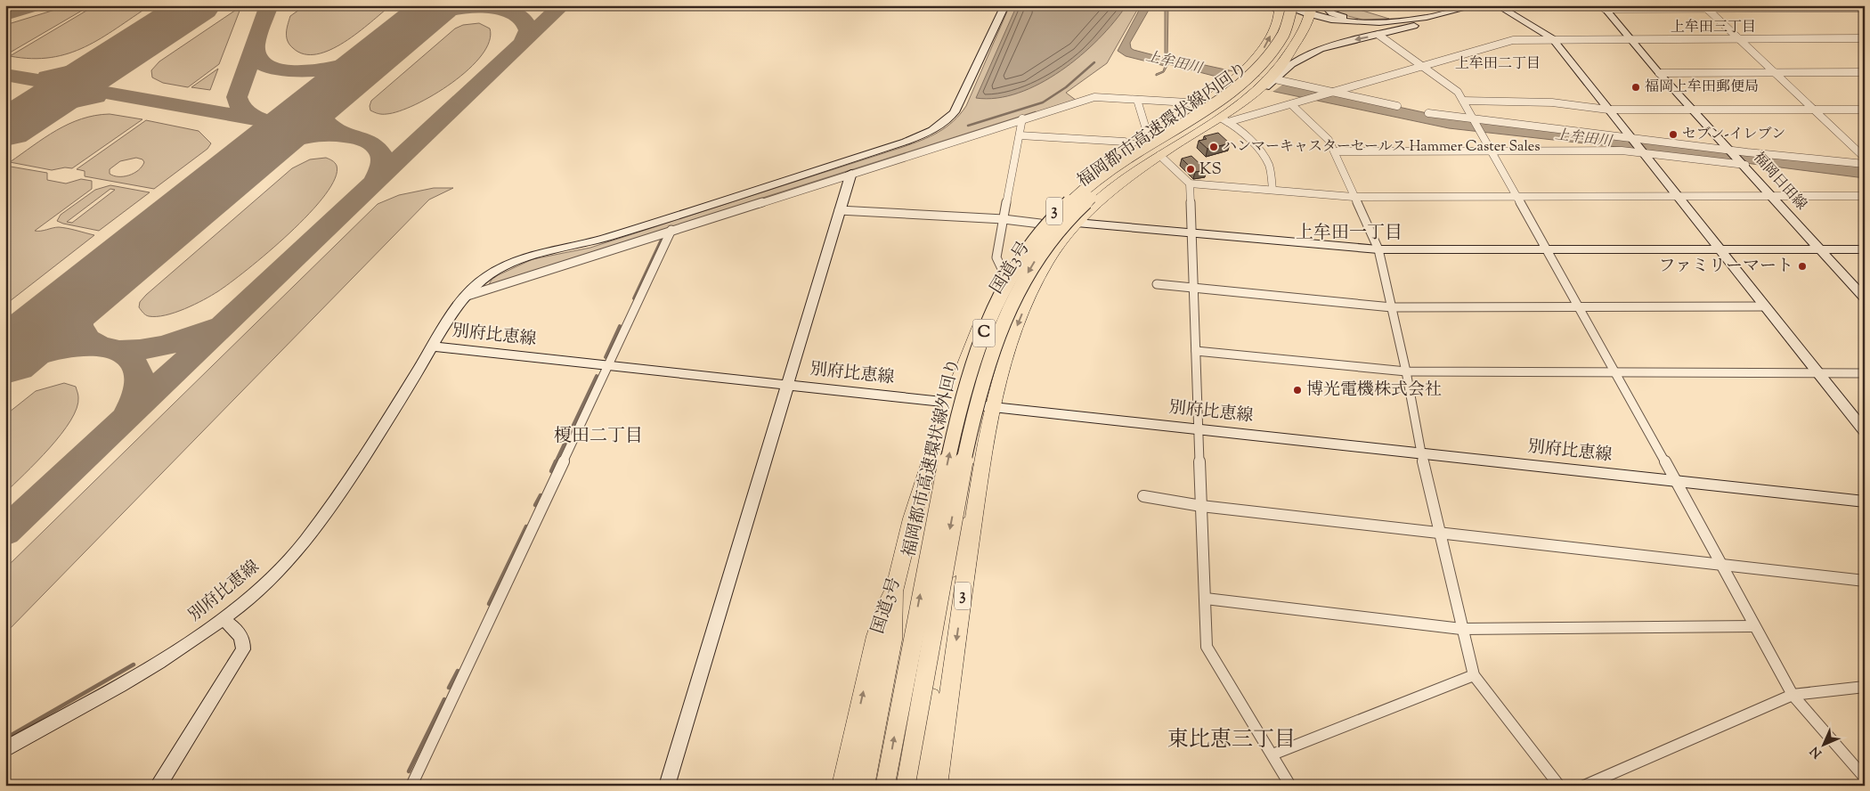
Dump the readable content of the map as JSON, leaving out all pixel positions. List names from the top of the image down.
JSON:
{
  "streets": {
    "highway": [
      "福岡都市高速環状線内回り",
      "3",
      "国道3号",
      "C",
      "福岡都市高速環状線外回り"
    ],
    "street": ["福岡日田線", "別府比恵線"]
  },
  "crossings": [
    ["福岡都市高速環状線内回り", "国道3号"],
    ["国道3号", "別府比恵線"],
    ["国道3号", "福岡都市高速環状線外回り"]
  ],
  "districts": [
    "上牟田三丁目",
    "上牟田二丁目",
    "上牟田一丁目",
    "榎田二丁目",
    "東比恵三丁目"
  ],
  "water": ["上牟田川"],
  "places": [
    "福岡上牟田郵便局",
    "セブン-イレブン",
    "ハンマーキャスターセールス Hammer Caster Sales",
    "KS",
    "ファミリーマート",
    "博光電機株式会社"
  ],
  "north": "bottom left"
}
